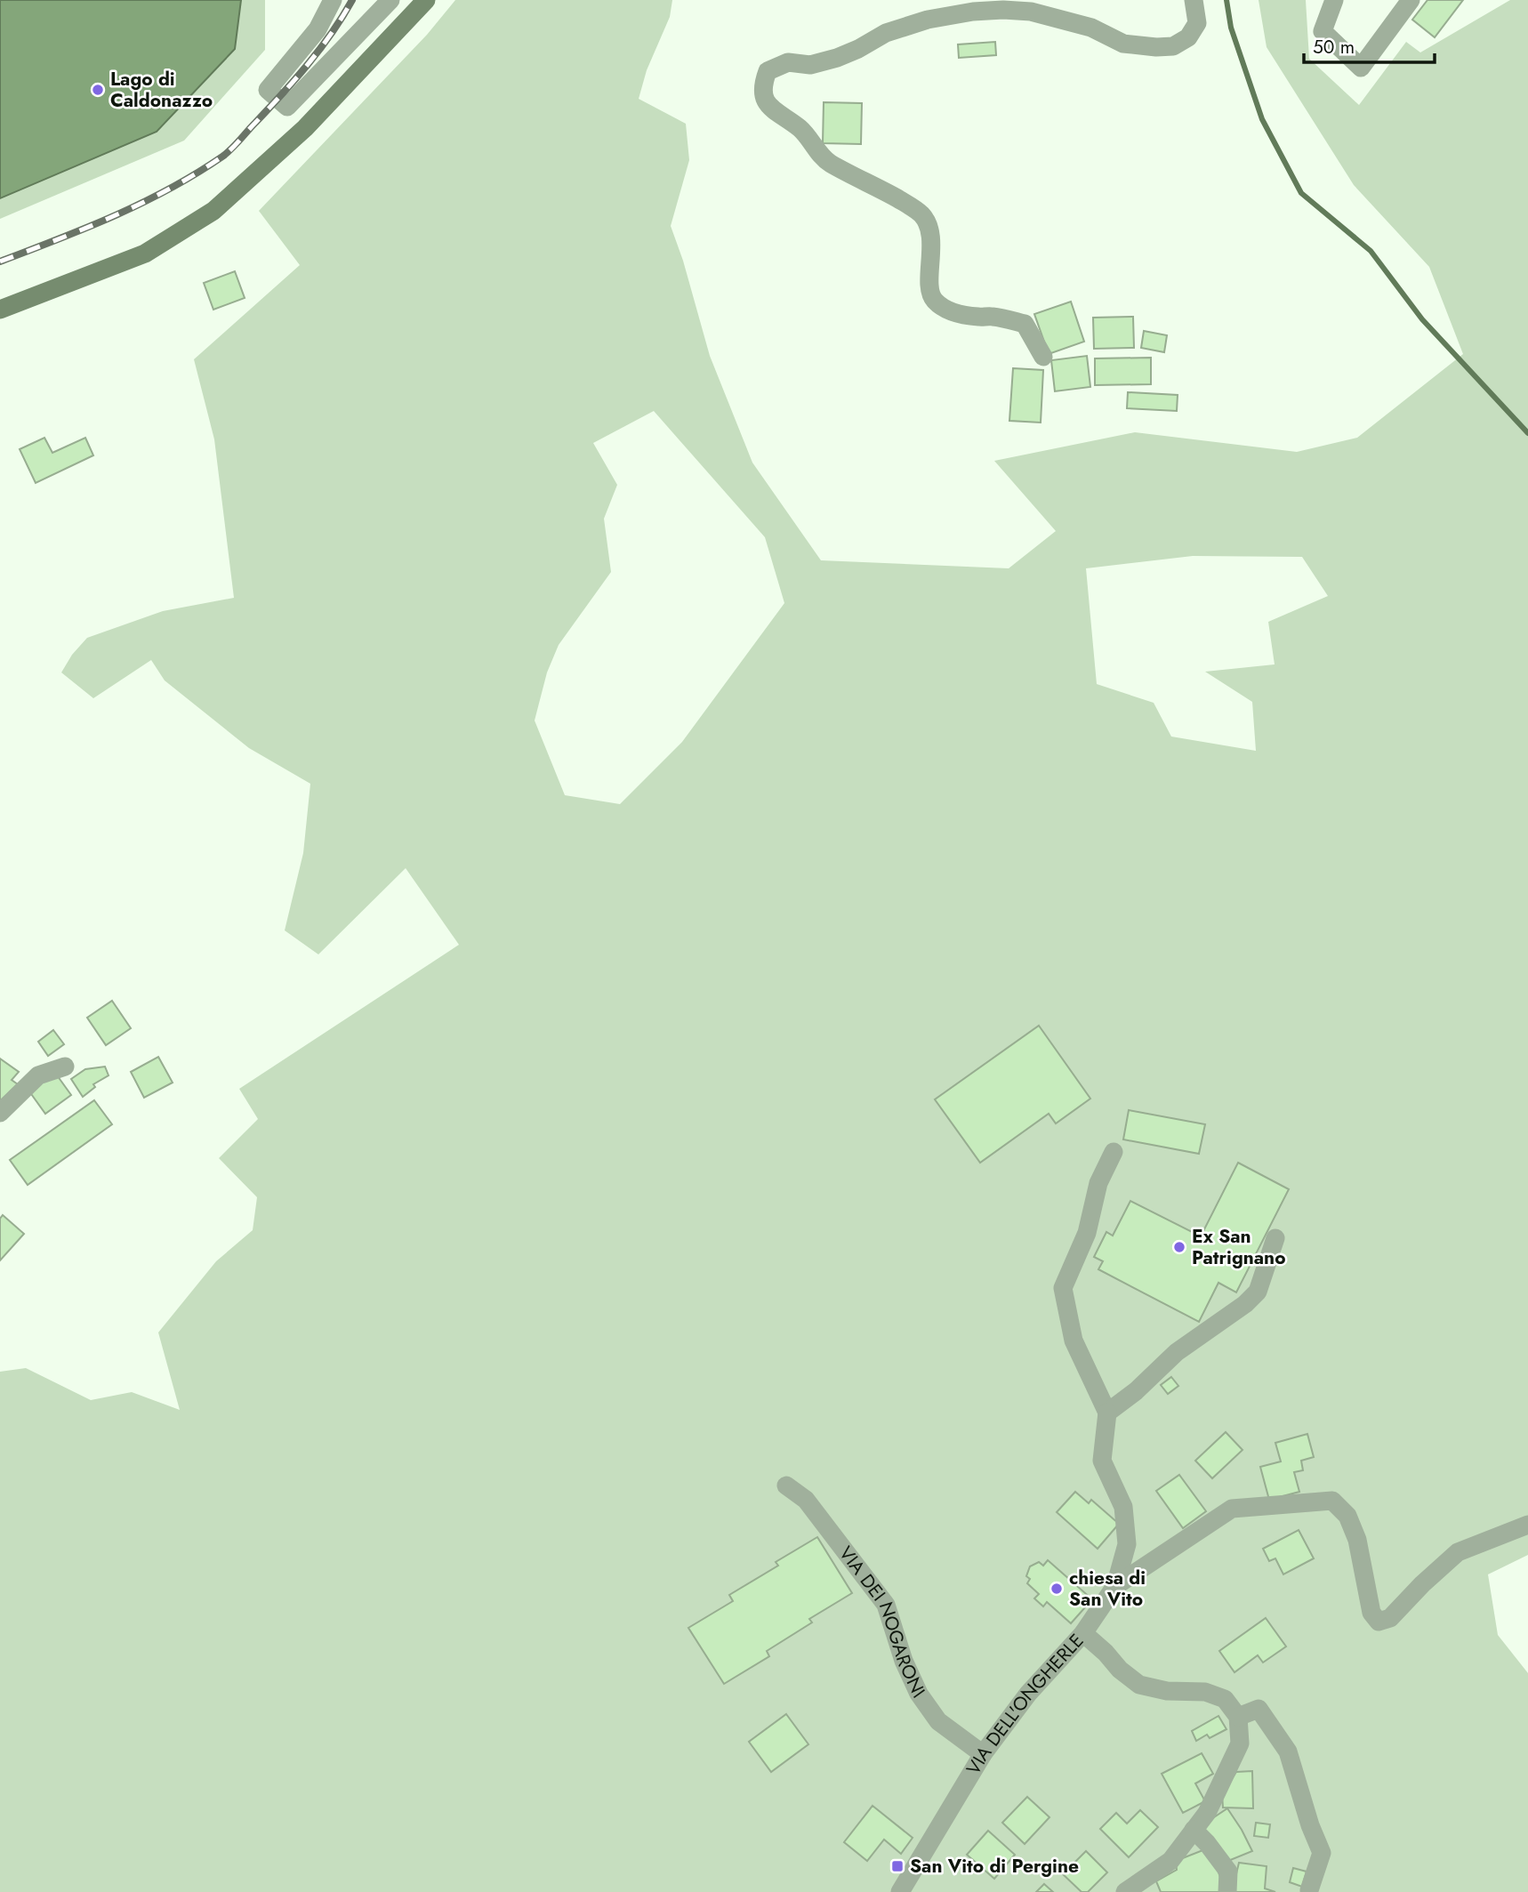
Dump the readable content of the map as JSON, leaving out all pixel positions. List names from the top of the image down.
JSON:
{
  "streets": {
    "street": ["VIA DEI NOGARONI", "VIA DELL'ONGHERLE"]
  },
  "crossings": [
    ["VIA DEI NOGARONI", "VIA DELL'ONGHERLE"]
  ],
  "places": {
    "other": ["Lago di Caldonazzo", "Ex San Patrignano", "chiesa di San Vito"],
    "transit": ["San Vito di Pergine"]
  },
  "scale_bar": "50 m"
}
